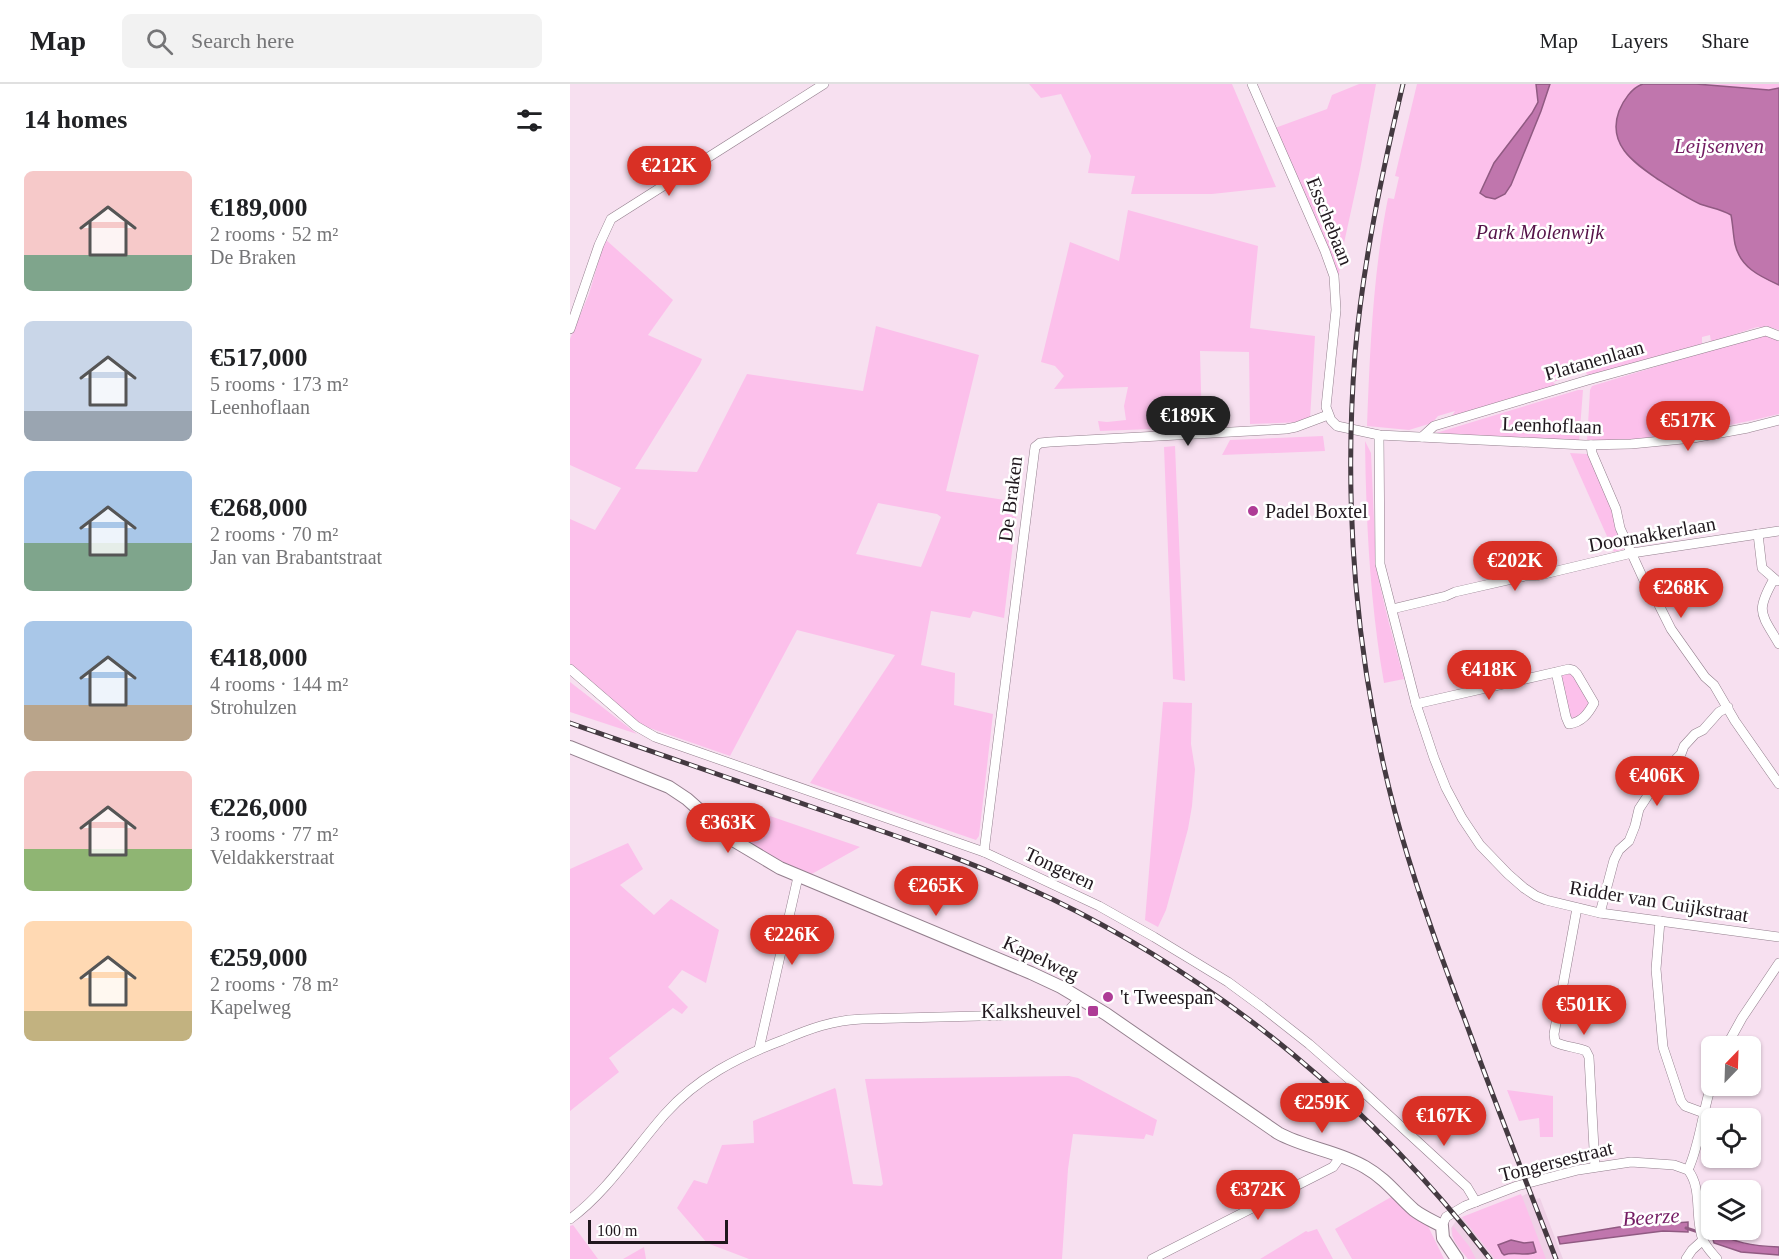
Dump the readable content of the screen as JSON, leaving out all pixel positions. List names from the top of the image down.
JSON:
{
  "streets": {
    "main road": ["Kapelweg"],
    "street": [
      "Esschebaan",
      "Platanenlaan",
      "Leenhoflaan",
      "De Braken",
      "Doornakkerlaan",
      "Tongeren",
      "Ridder van Cuijkstraat",
      "Tongersestraat"
    ]
  },
  "crossings": [
    ["Esschebaan", "Leenhoflaan"],
    ["Esschebaan", "De Braken"],
    ["Platanenlaan", "Leenhoflaan"],
    ["Leenhoflaan", "De Braken"],
    ["Leenhoflaan", "Ridder van Cuijkstraat"],
    ["De Braken", "Tongeren"],
    ["Doornakkerlaan", "Ridder van Cuijkstraat"],
    ["Tongeren", "Tongersestraat"],
    ["Kapelweg", "Tongersestraat"]
  ],
  "water": ["Leijsenven", "Beerze"],
  "parks": ["Park Molenwijk"],
  "places": {
    "other": ["Padel Boxtel", "'t Tweespan"],
    "transit": ["Kalksheuvel"]
  },
  "scale_bar": "100 m",
  "north": "top right",
  "page": {
    "header": "Map",
    "search": "Search here",
    "nav": ["Map", "Layers", "Share"],
    "heading": "14 homes",
    "price": [
      "€212K",
      "€189K",
      "€517K",
      "€202K",
      "€268K",
      "€418K",
      "€406K",
      "€363K",
      "€265K",
      "€226K",
      "€501K",
      "€259K",
      "€167K",
      "€372K"
    ],
    "list": [
      {
        "name": "€189,000",
        "note": "2 rooms · 52 m² · De Braken"
      },
      {
        "name": "€517,000",
        "note": "5 rooms · 173 m² · Leenhoflaan"
      },
      {
        "name": "€268,000",
        "note": "2 rooms · 70 m² · Jan van Brabantstraat"
      },
      {
        "name": "€418,000",
        "note": "4 rooms · 144 m² · Strohulzen"
      },
      {
        "name": "€226,000",
        "note": "3 rooms · 77 m² · Veldakkerstraat"
      },
      {
        "name": "€259,000",
        "note": "2 rooms · 78 m² · Kapelweg"
      }
    ],
    "scale": "100 m"
  }
}
